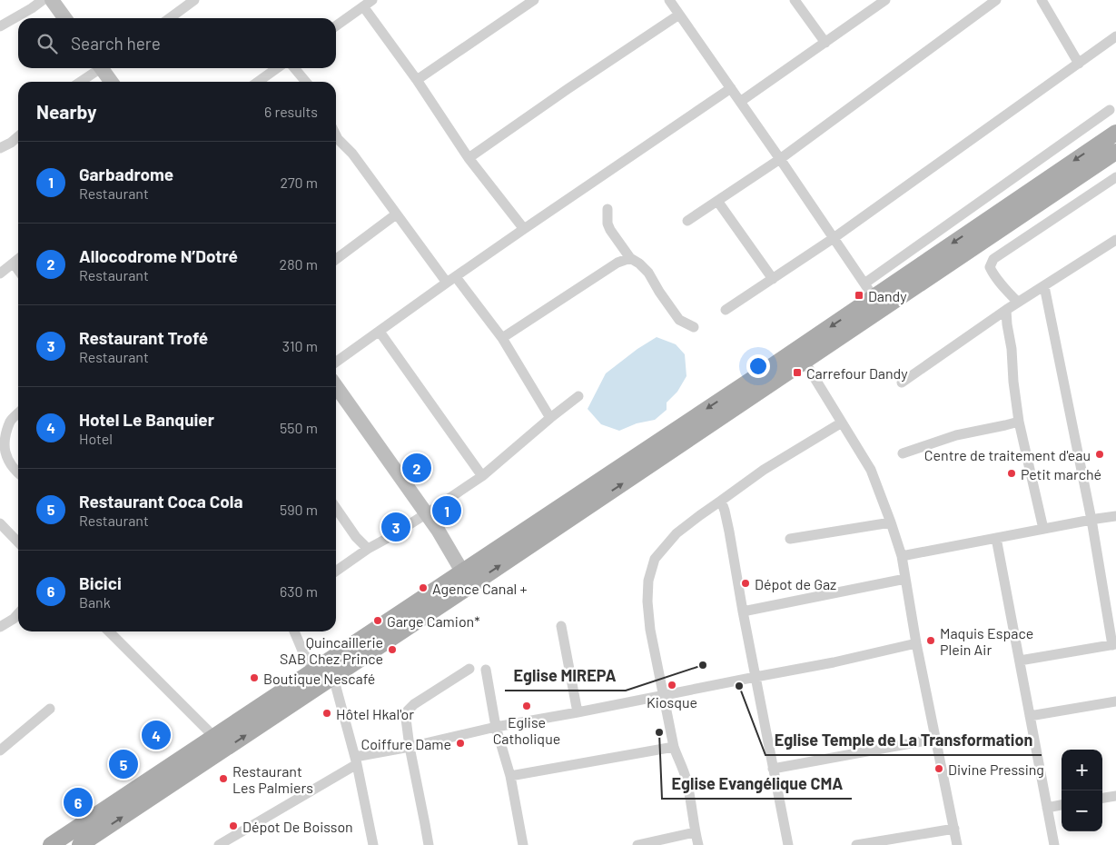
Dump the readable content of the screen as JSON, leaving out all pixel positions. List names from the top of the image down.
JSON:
{
  "places": {
    "transit": ["Dandy", "Carrefour Dandy"],
    "other": [
      "Centre de traitement d'eau",
      "Petit marché",
      "Dépot de Gaz",
      "Agence Canal +",
      "Garge Camion*",
      "Maquis Espace Plein Air",
      "Quincaillerie SAB Chez Prince",
      "Eglise MIREPA",
      "Boutique Nescafé",
      "Kiosque",
      "Eglise Temple de La Transformation",
      "Eglise Catholique",
      "Hôtel Hkal'or",
      "Eglise Evangélique CMA",
      "Coiffure Dame",
      "Divine Pressing",
      "Restaurant Les Palmiers",
      "Dépot De Boisson"
    ]
  },
  "page": {
    "search": "Search here",
    "heading": ["Nearby", "6 results"],
    "list": [
      {
        "mark": "1",
        "name": "Garbadrome",
        "note": "Restaurant",
        "value": "270 m"
      },
      {
        "mark": "2",
        "name": "Allocodrome N’Dotré",
        "note": "Restaurant",
        "value": "280 m"
      },
      {
        "mark": "3",
        "name": "Restaurant Trofé",
        "note": "Restaurant",
        "value": "310 m"
      },
      {
        "mark": "4",
        "name": "Hotel Le Banquier",
        "note": "Hotel",
        "value": "550 m"
      },
      {
        "mark": "5",
        "name": "Restaurant Coca Cola",
        "note": "Restaurant",
        "value": "590 m"
      },
      {
        "mark": "6",
        "name": "Bicici",
        "note": "Bank",
        "value": "630 m"
      }
    ],
    "pins": [
      "2",
      "1",
      "3",
      "4",
      "5",
      "6"
    ],
    "map_buttons": ["+", "−"]
  }
}
